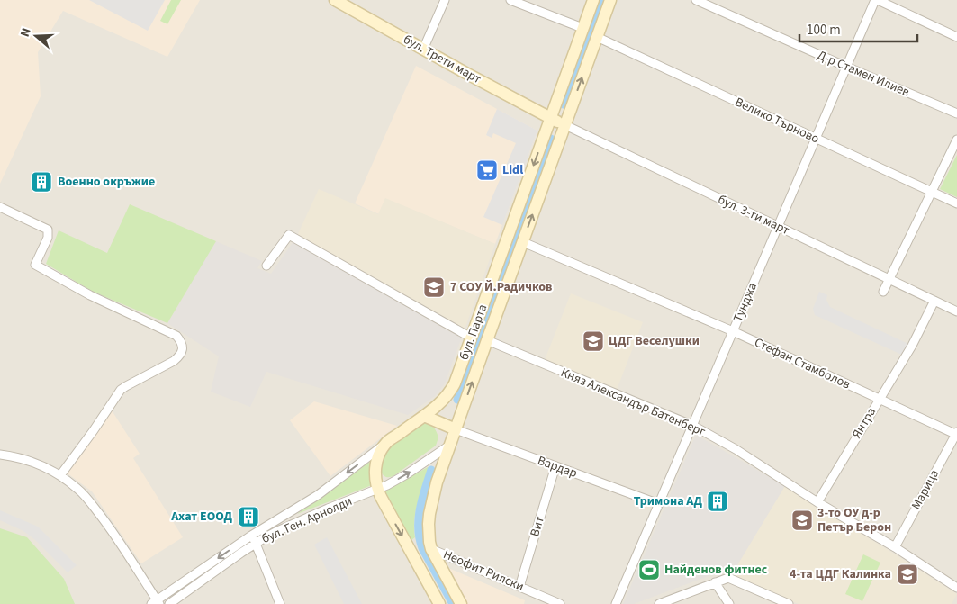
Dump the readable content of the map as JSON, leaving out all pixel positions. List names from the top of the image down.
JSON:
{
  "streets": {
    "main road": ["бул. Трети март", "бул. 3-ти март", "бул. Парта"],
    "street": [
      "Д-р Стамен Илиев",
      "Велико Търново",
      "Тунджа",
      "Стефан Стамболов",
      "Княз Александър Батенберг",
      "Янтра",
      "Вардар",
      "Марица",
      "бул. Ген. Арнолди",
      "Вит",
      "Неофит Рилски"
    ]
  },
  "crossings": [
    ["бул. Трети март", "бул. 3-ти март"],
    ["бул. Трети март", "бул. Парта"],
    ["Д-р Стамен Илиев", "Тунджа"],
    ["Велико Търново", "Тунджа"],
    ["Велико Търново", "бул. Парта"],
    ["бул. 3-ти март", "Тунджа"],
    ["бул. 3-ти март", "бул. Парта"],
    ["бул. 3-ти март", "Янтра"],
    ["Тунджа", "Стефан Стамболов"],
    ["Тунджа", "Княз Александър Батенберг"],
    ["Тунджа", "Вардар"],
    ["бул. Парта", "Стефан Стамболов"],
    ["бул. Парта", "Княз Александър Батенберг"],
    ["бул. Парта", "Вардар"],
    ["бул. Парта", "бул. Ген. Арнолди"],
    ["бул. Парта", "Неофит Рилски"],
    ["Стефан Стамболов", "Янтра"],
    ["Стефан Стамболов", "Марица"],
    ["Княз Александър Батенберг", "Янтра"],
    ["Княз Александър Батенберг", "Марица"],
    ["Вардар", "Вит"],
    ["Вит", "Неофит Рилски"]
  ],
  "places": {
    "supermarket": ["Lidl"],
    "building": ["Военно окръжие", "Тримона АД", "Ахат ЕООД"],
    "school or university": [
      "7 СОУ Й.Радичков",
      "ЦДГ Веселушки",
      "3-то ОУ д-р Петър Берон",
      "4-та ЦДГ Калинка"
    ],
    "sports": ["Найденов фитнес"]
  },
  "scale_bar": "100 m",
  "north": "left"
}
